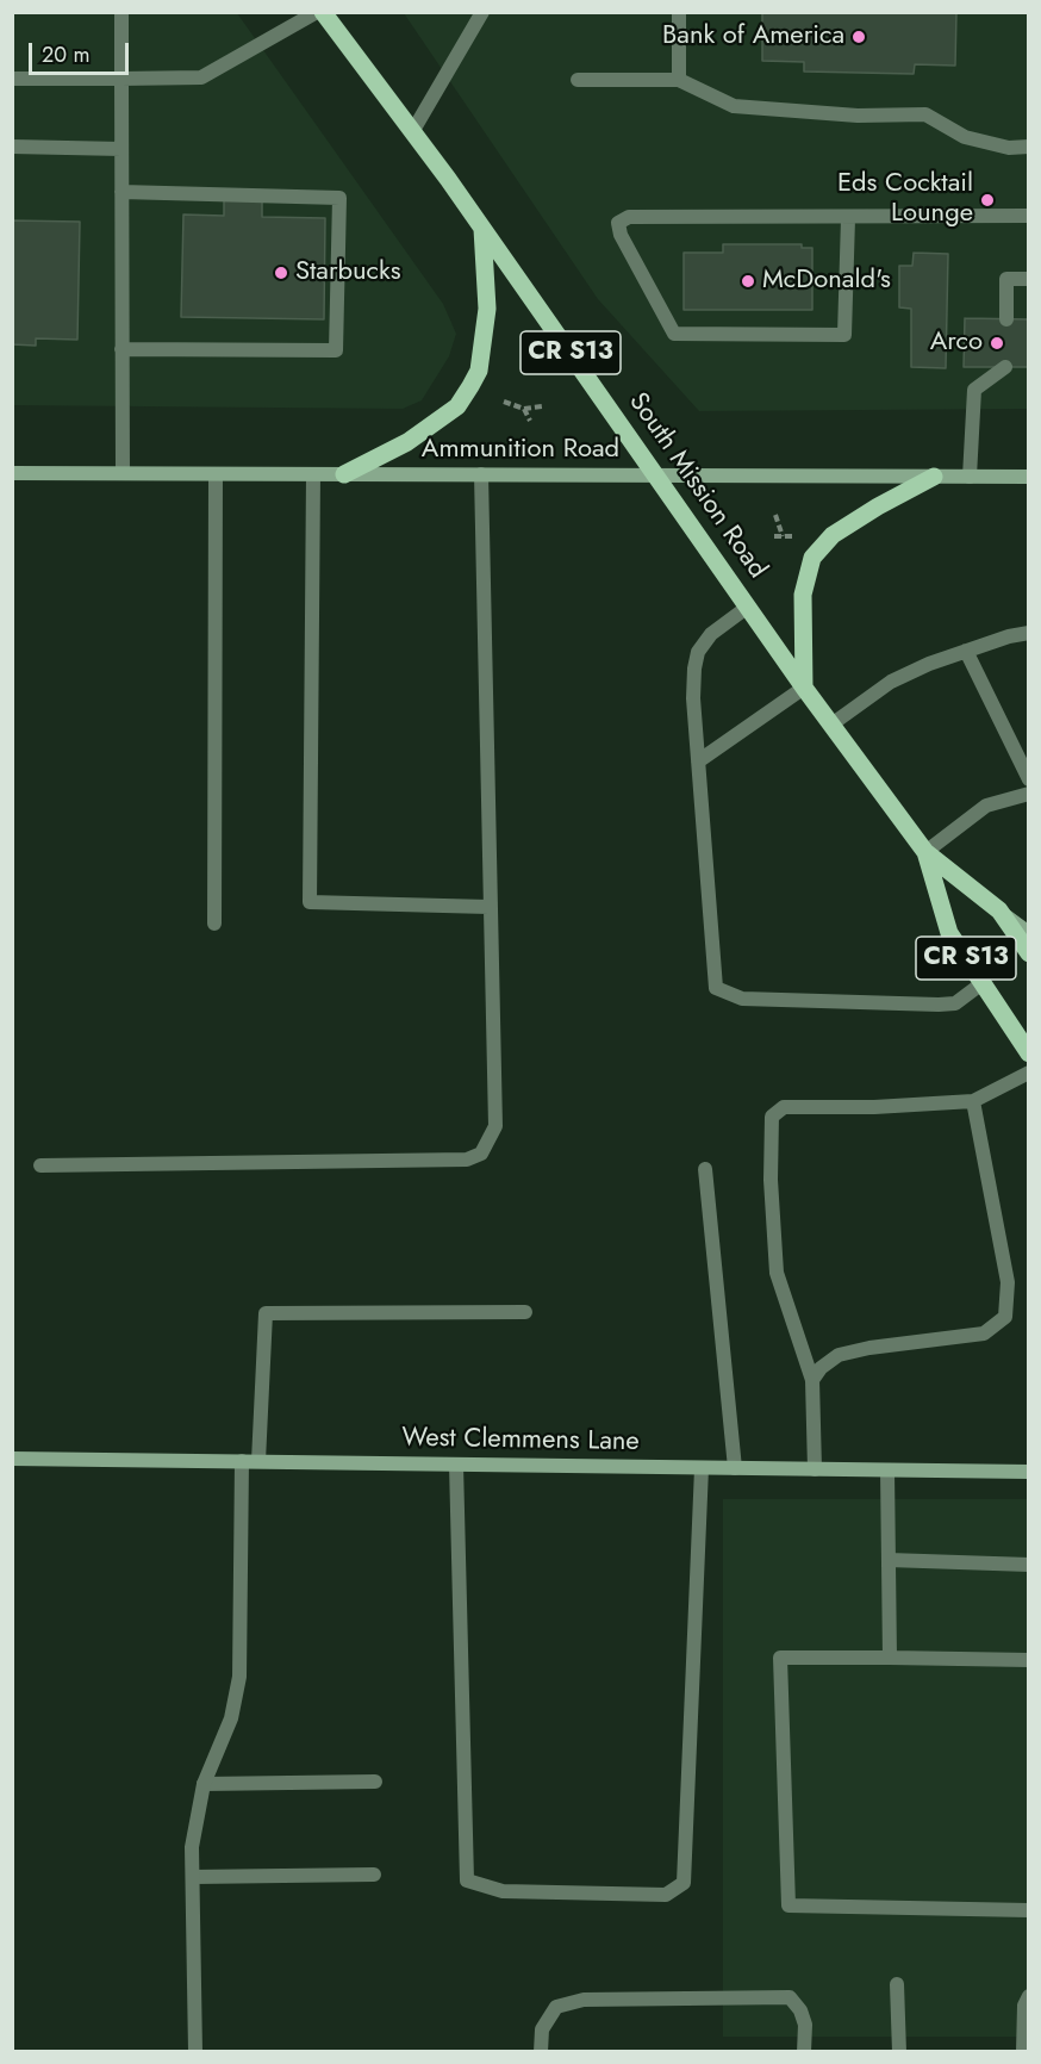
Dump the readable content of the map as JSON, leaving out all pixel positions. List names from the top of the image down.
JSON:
{
  "streets": {
    "main road": [
      "CR S13",
      "Ammunition Road",
      "South Mission Road",
      "West Clemmens Lane"
    ]
  },
  "crossings": [
    ["Ammunition Road", "South Mission Road"]
  ],
  "places": [
    "Bank of America",
    "Eds Cocktail Lounge",
    "Starbucks",
    "McDonald's",
    "Arco"
  ],
  "scale_bar": "20 m"
}
